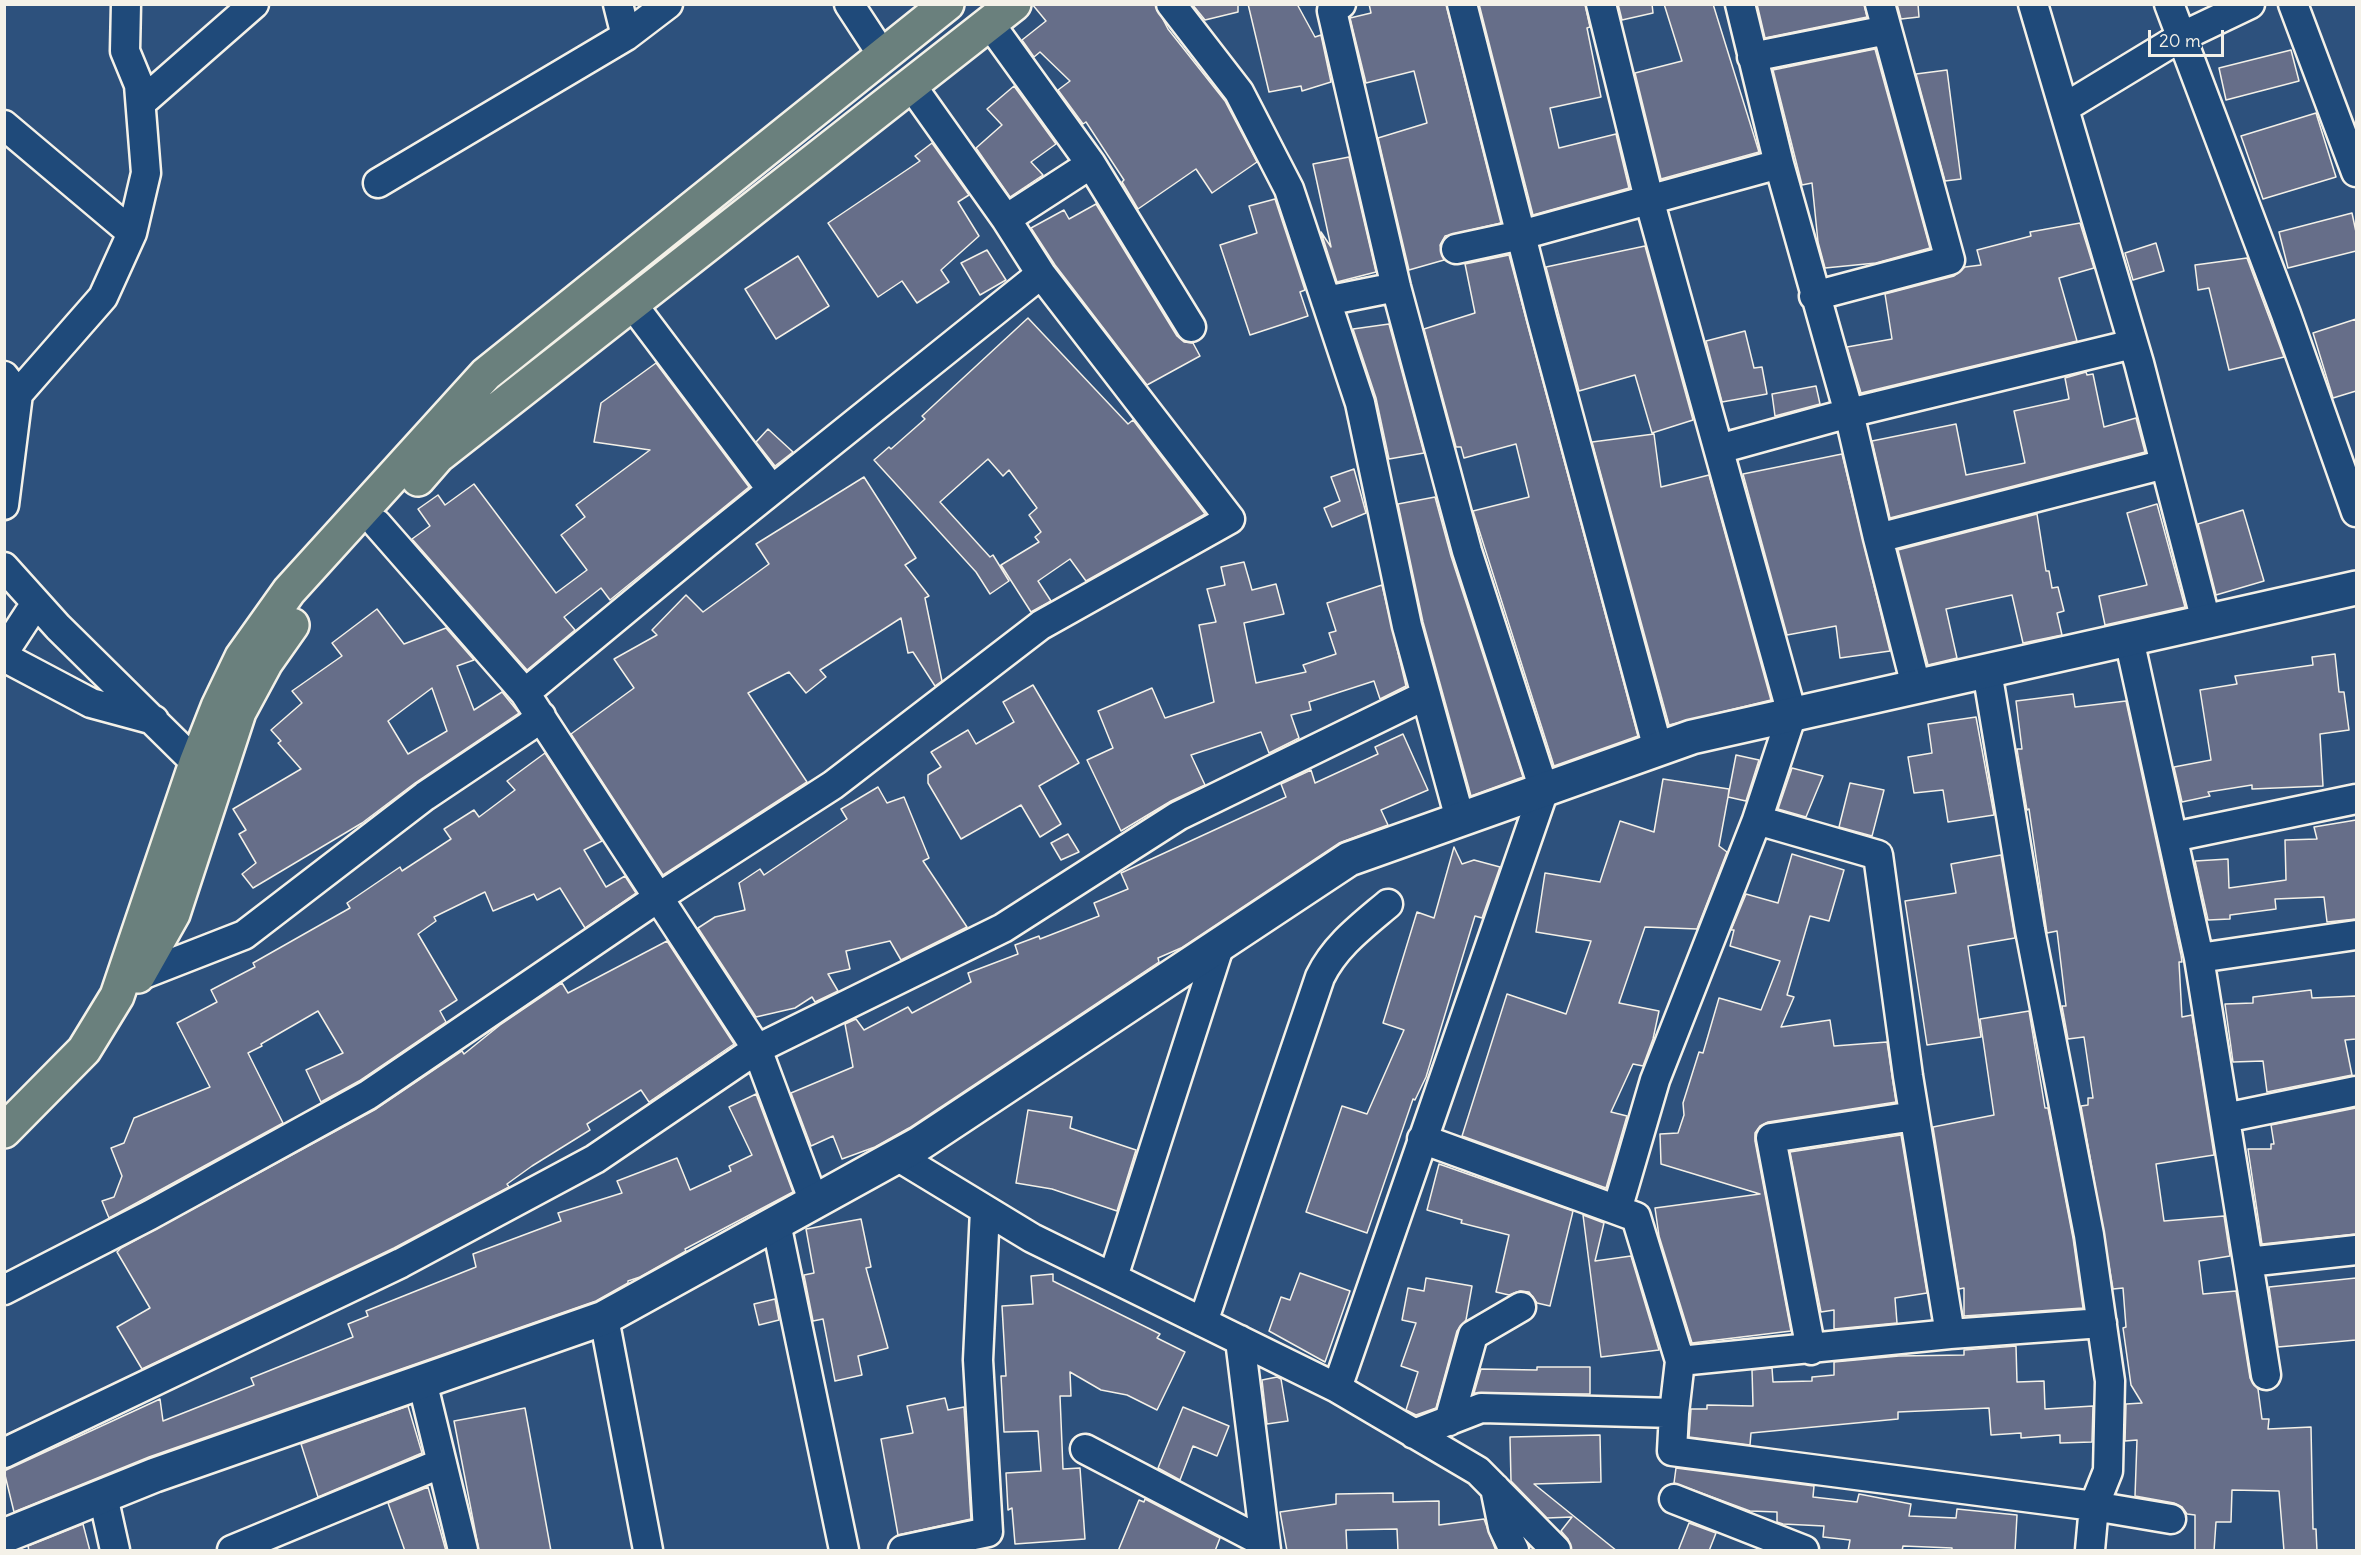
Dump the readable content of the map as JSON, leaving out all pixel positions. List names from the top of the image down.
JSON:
{
  "scale_bar": "20 m"
}
